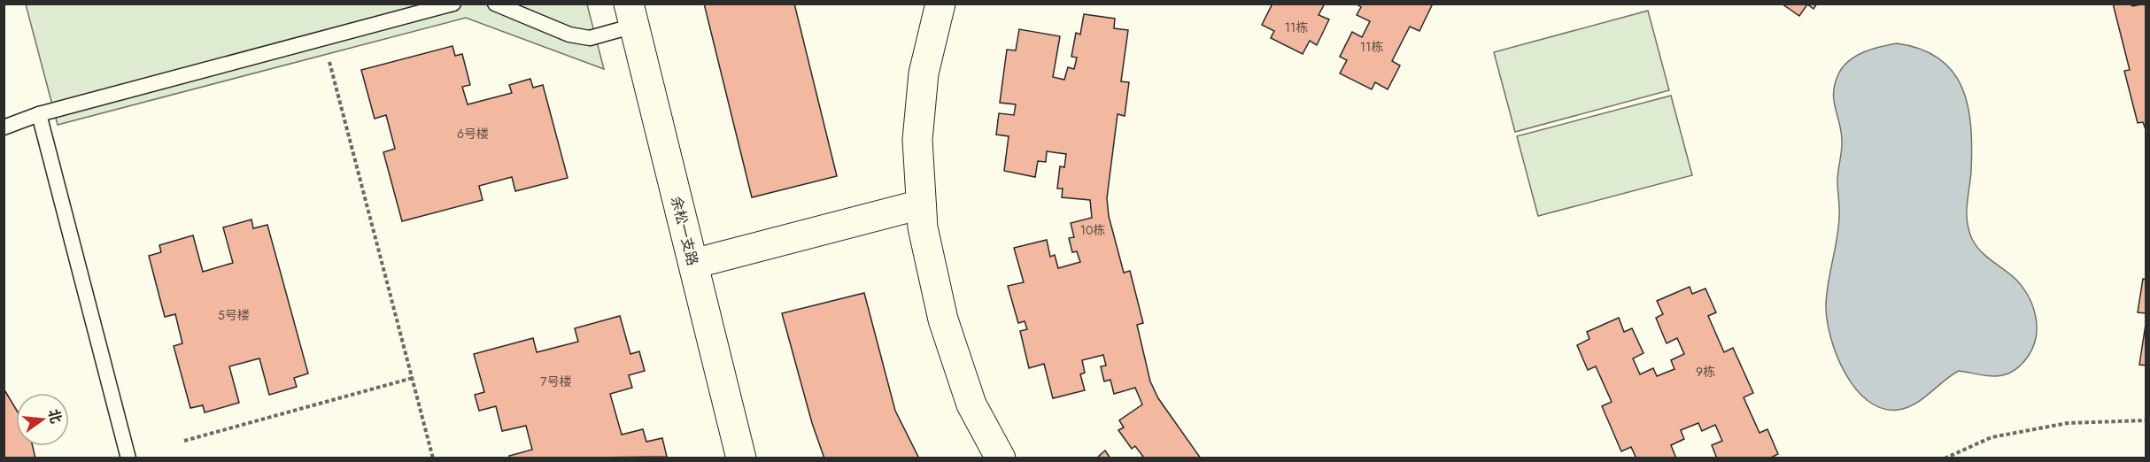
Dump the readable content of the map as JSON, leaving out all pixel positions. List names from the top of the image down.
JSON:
{
  "streets": {
    "street": ["余松一支路"]
  },
  "house_numbers": [
    "11栋",
    "11栋",
    "6号楼",
    "10栋",
    "5号楼",
    "9栋",
    "7号楼"
  ],
  "north": "right"
}
